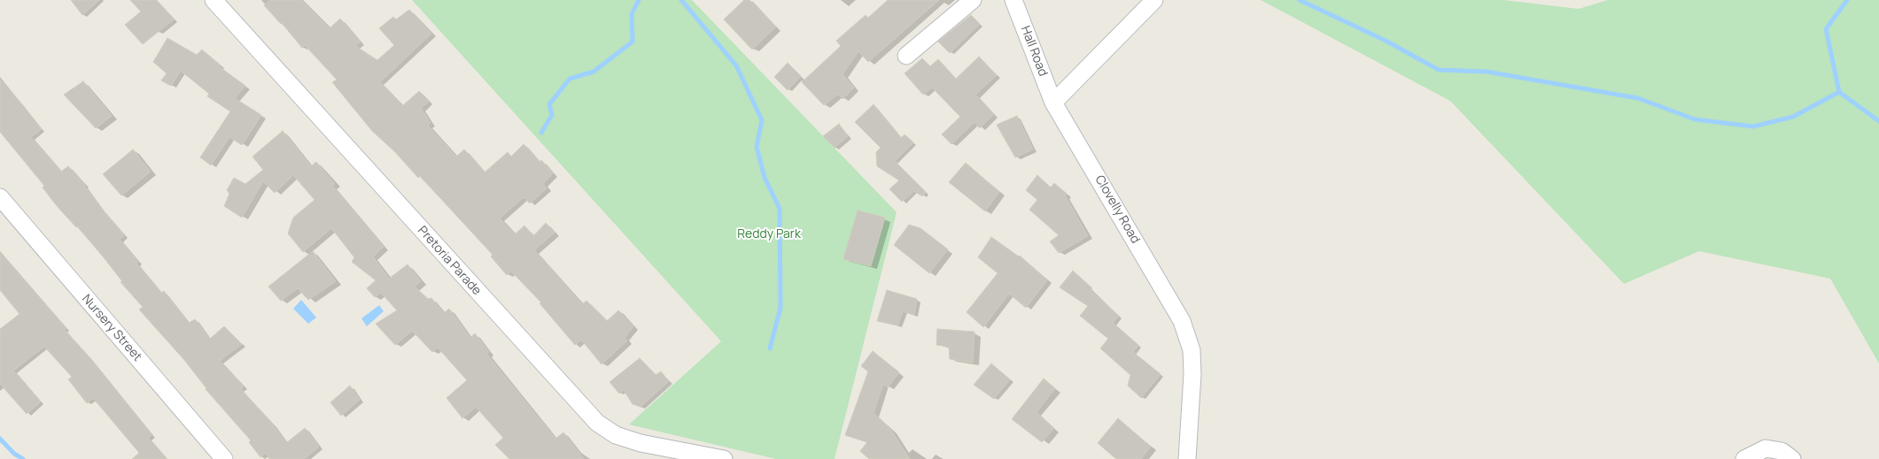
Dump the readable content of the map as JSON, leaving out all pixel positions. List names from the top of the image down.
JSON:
{
  "streets": {
    "street": [
      "Hall Road",
      "Clovelly Road",
      "Pretoria Parade",
      "Nursery Street"
    ]
  },
  "crossings": [
    ["Hall Road", "Clovelly Road"]
  ],
  "parks": ["Reddy Park"]
}
